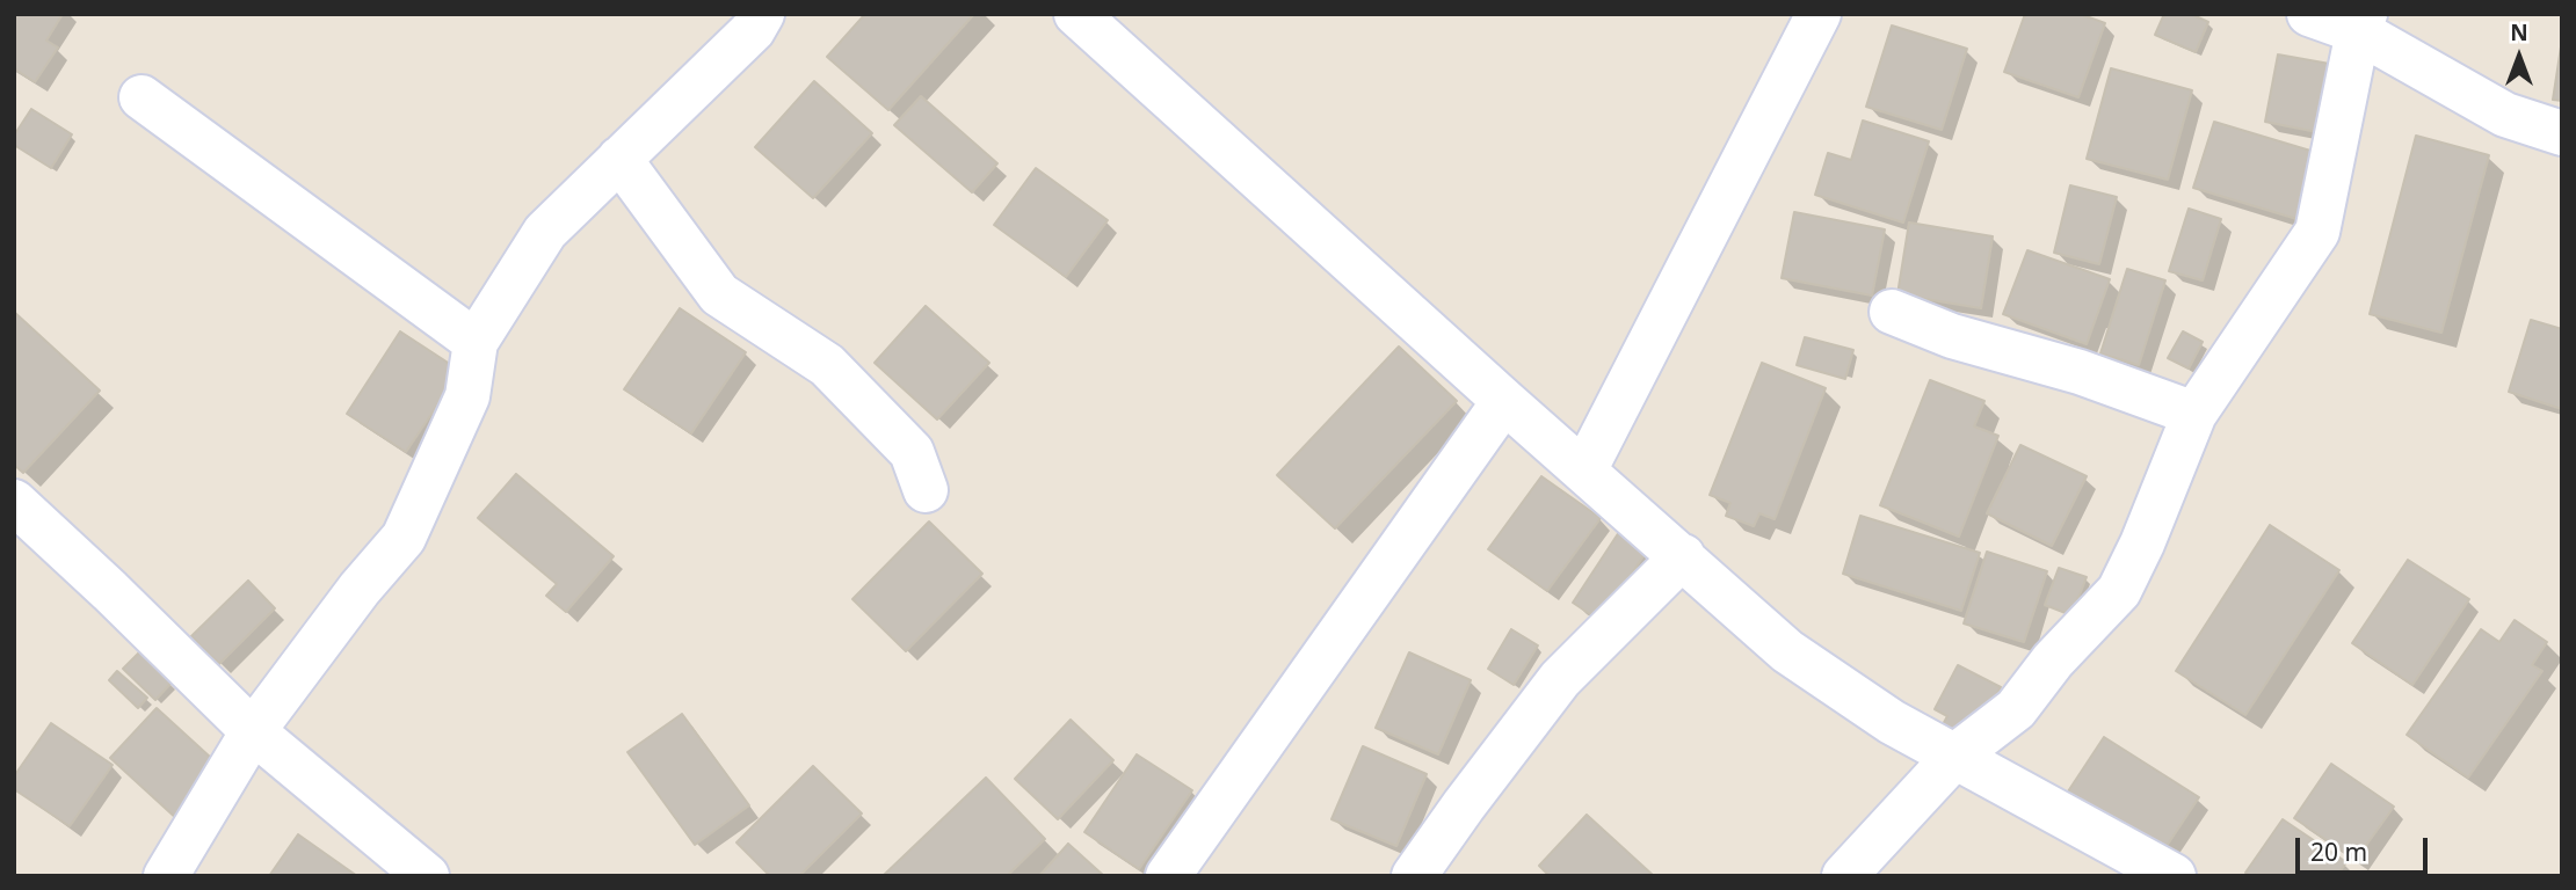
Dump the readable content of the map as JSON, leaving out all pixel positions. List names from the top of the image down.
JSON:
{
  "scale_bar": "20 m",
  "north": "top"
}
